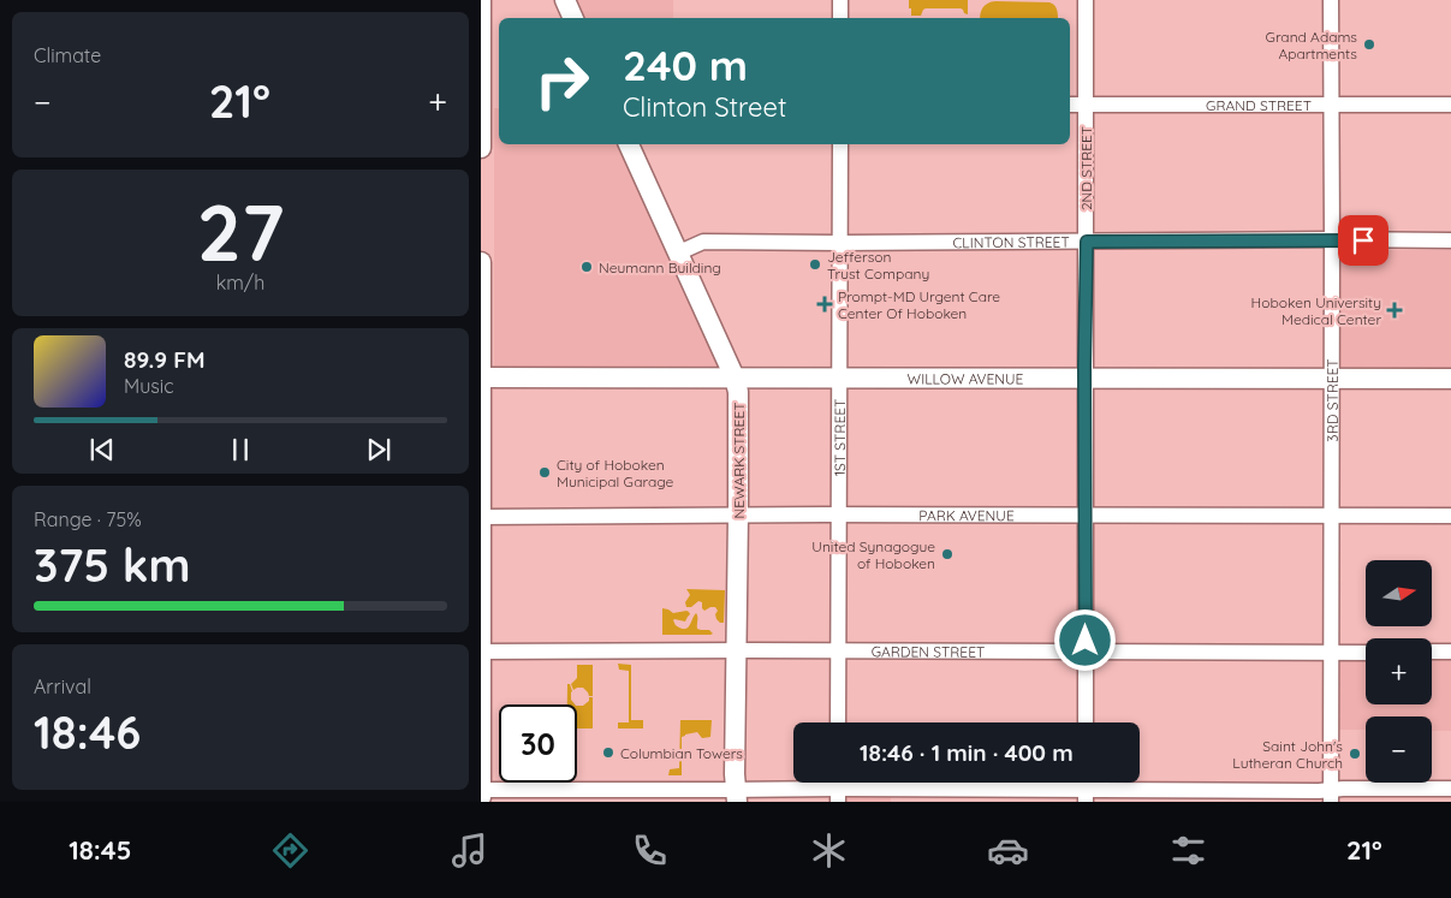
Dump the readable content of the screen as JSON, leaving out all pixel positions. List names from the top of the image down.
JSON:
{
  "streets": {
    "main road": ["WILLOW AVENUE", "NEWARK STREET"],
    "street": [
      "GRAND STREET",
      "2ND STREET",
      "CLINTON STREET",
      "3RD STREET",
      "1ST STREET",
      "PARK AVENUE",
      "GARDEN STREET"
    ]
  },
  "crossings": [
    ["GRAND STREET", "2ND STREET"],
    ["GRAND STREET", "3RD STREET"],
    ["2ND STREET", "CLINTON STREET"],
    ["2ND STREET", "WILLOW AVENUE"],
    ["2ND STREET", "PARK AVENUE"],
    ["2ND STREET", "GARDEN STREET"],
    ["CLINTON STREET", "3RD STREET"],
    ["CLINTON STREET", "1ST STREET"],
    ["CLINTON STREET", "NEWARK STREET"],
    ["WILLOW AVENUE", "3RD STREET"],
    ["WILLOW AVENUE", "1ST STREET"],
    ["WILLOW AVENUE", "NEWARK STREET"],
    ["3RD STREET", "PARK AVENUE"],
    ["3RD STREET", "GARDEN STREET"],
    ["1ST STREET", "PARK AVENUE"],
    ["1ST STREET", "GARDEN STREET"],
    ["NEWARK STREET", "PARK AVENUE"],
    ["NEWARK STREET", "GARDEN STREET"]
  ],
  "places": {
    "other": [
      "Grand Adams Apartments",
      "Jefferson Trust Company",
      "Neumann Building",
      "City of Hoboken Municipal Garage",
      "United Synagogue of Hoboken",
      "Columbian Towers",
      "Saint John's Lutheran Church"
    ],
    "health": ["Prompt-MD Urgent Care Center Of Hoboken", "Hoboken University Medical Center"]
  },
  "north": "right",
  "page": {
    "tile": [
      "Climate",
      ["27", "km/h"],
      ["Range · 75%", "375 km"],
      ["Arrival", "18:46"]
    ],
    "turn": ["240 m", "Clinton Street"],
    "heat": ["−", "21°", "+"],
    "song": ["89.9 FM", "Music"],
    "map_buttons": ["+", "−"],
    "limit": "30",
    "trip": "18:46 · 1 min · 400 m",
    "tabs": ["18:45", "21°"]
  }
}
